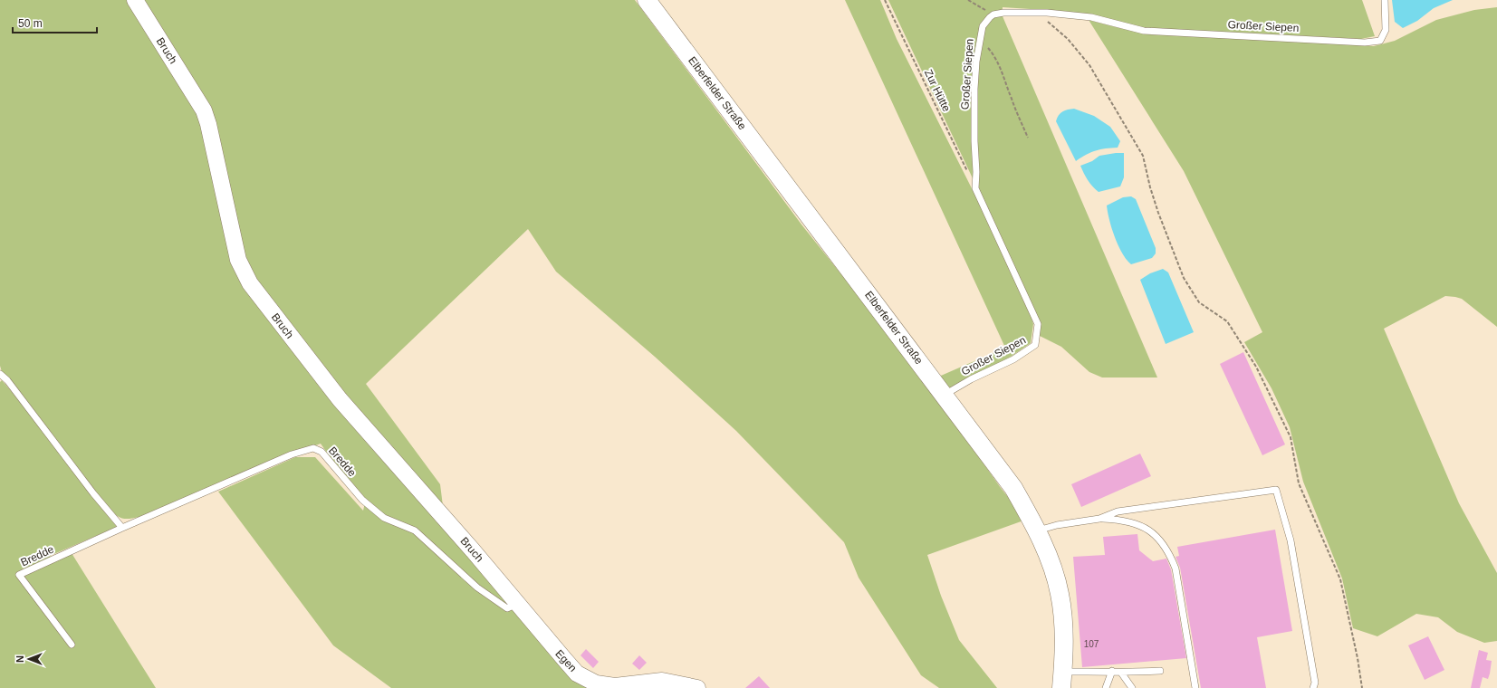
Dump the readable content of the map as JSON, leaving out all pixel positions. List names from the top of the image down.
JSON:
{
  "streets": {
    "main road": ["Elberfelder Straße"],
    "street": ["Bruch", "Egen"],
    "lane": ["Großer Siepen", "Bredde"],
    "path": ["Zur Hütte"]
  },
  "crossings": [
    ["Großer Siepen", "Zur Hütte"],
    ["Großer Siepen", "Elberfelder Straße"],
    ["Bruch", "Bredde"],
    ["Bruch", "Egen"],
    ["Bredde", "Egen"]
  ],
  "house_numbers": ["107"],
  "scale_bar": "50 m",
  "north": "left"
}
